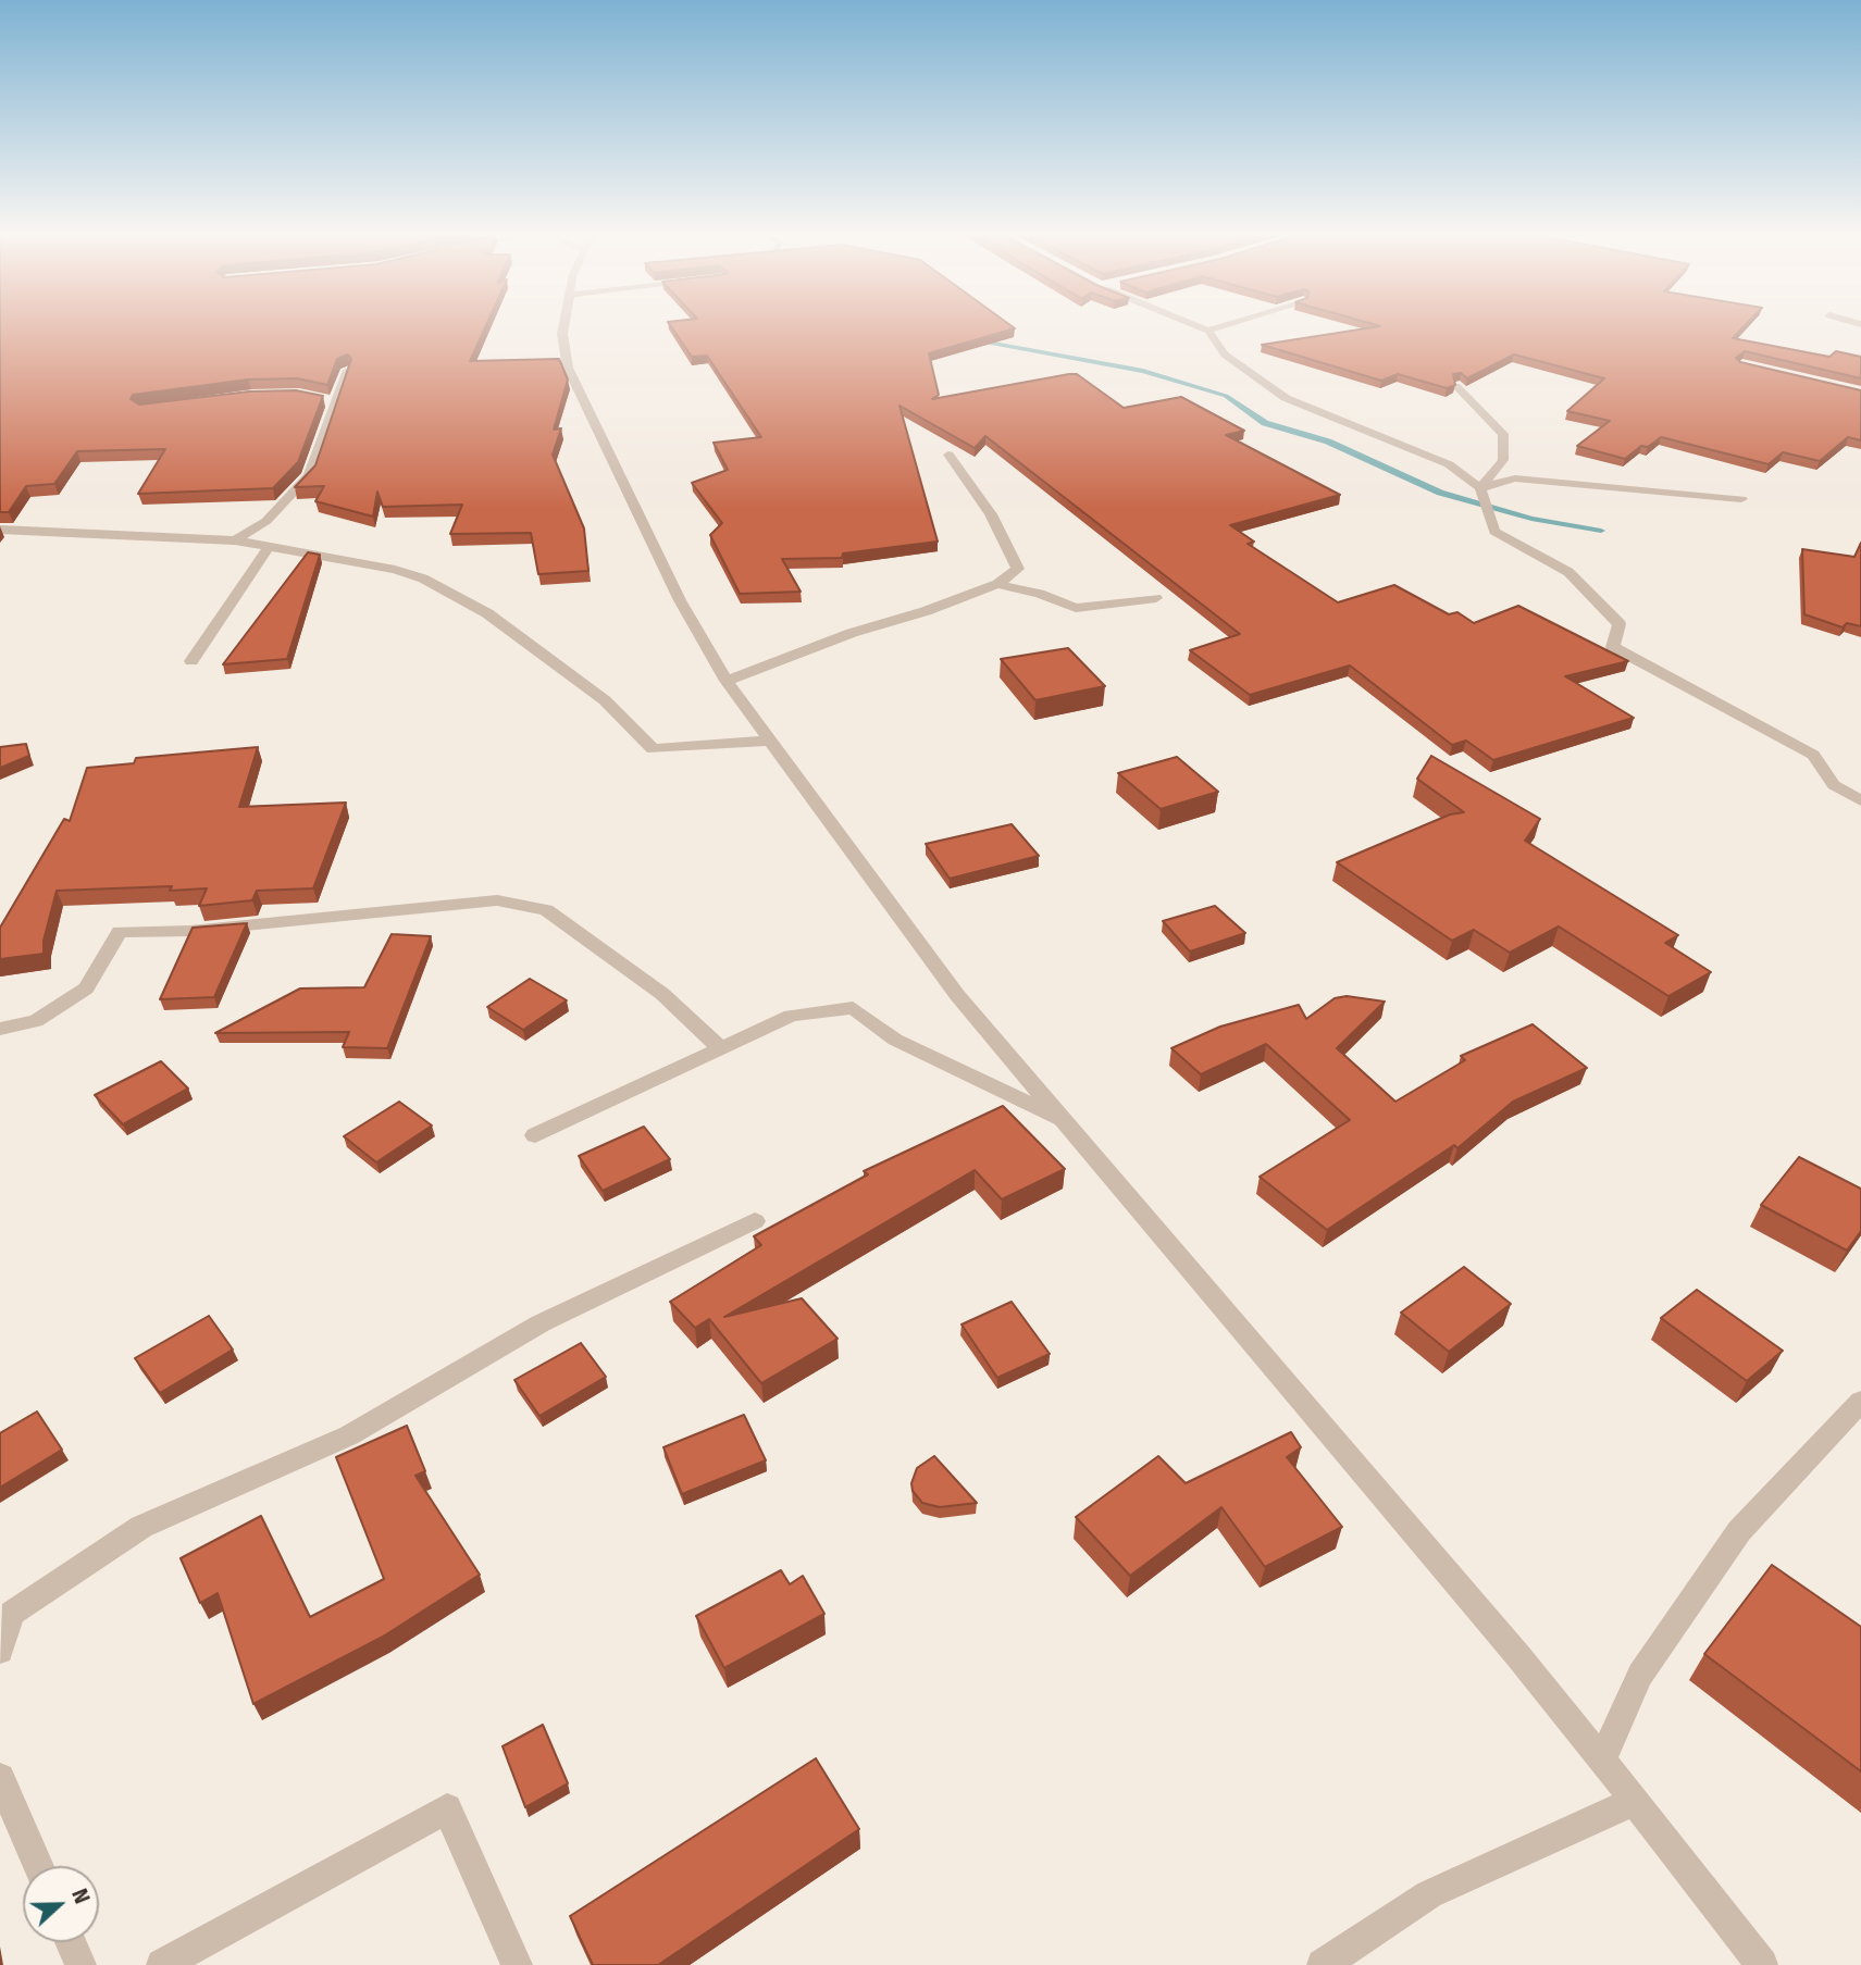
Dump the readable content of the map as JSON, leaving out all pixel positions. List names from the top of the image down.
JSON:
{
  "north": "right"
}
